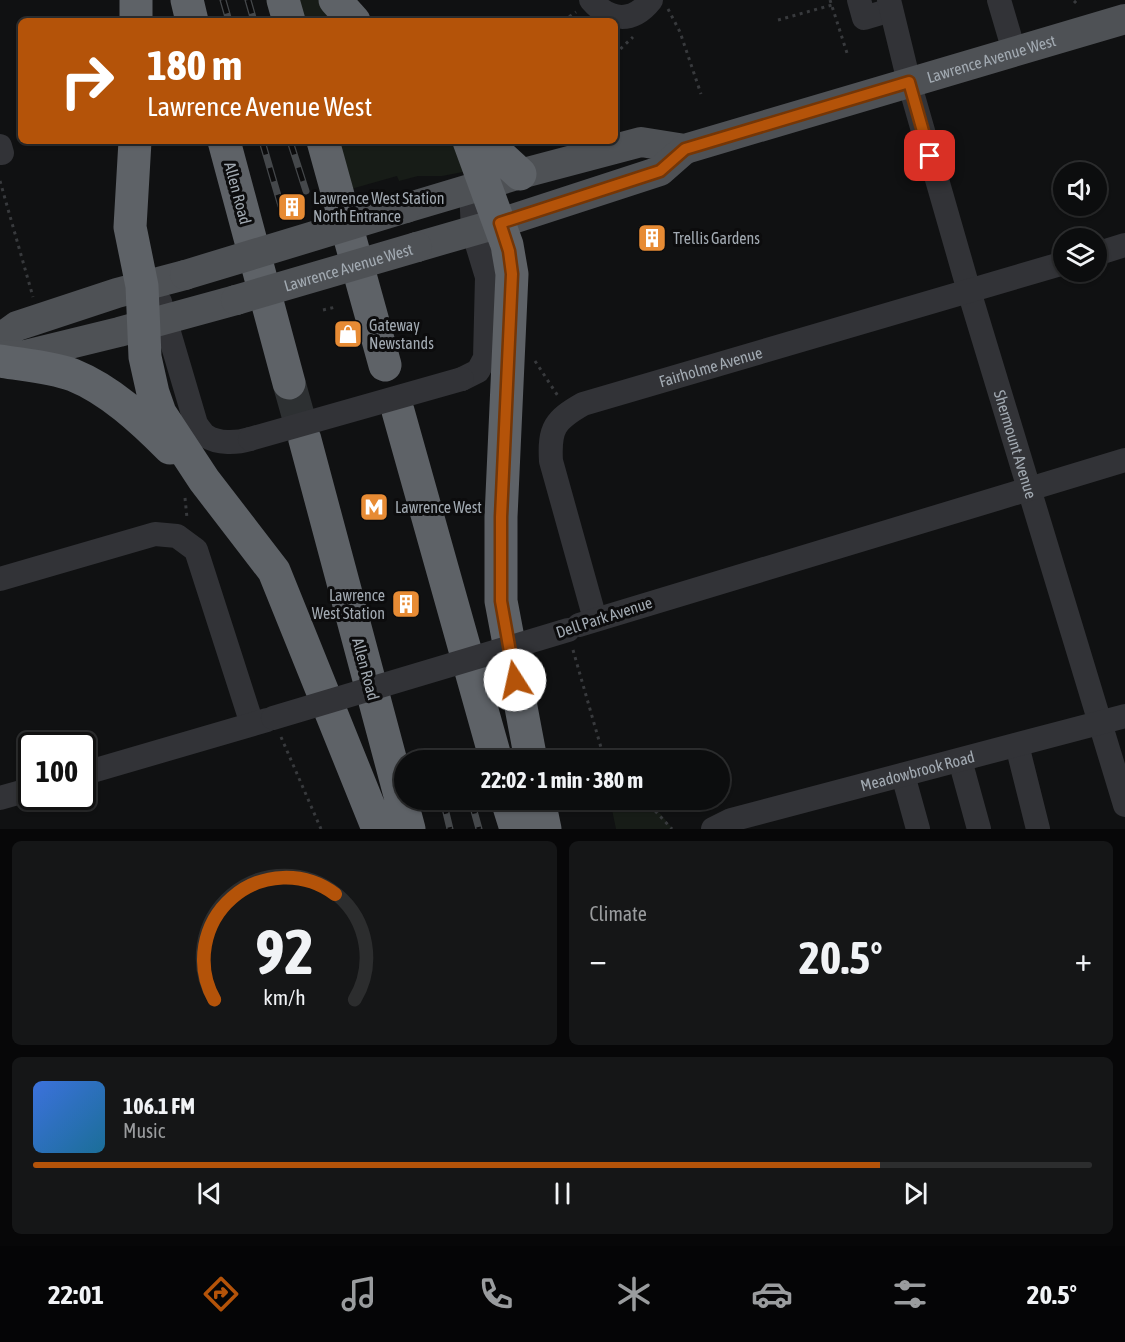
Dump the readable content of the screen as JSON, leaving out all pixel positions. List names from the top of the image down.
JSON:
{
  "streets": {
    "highway": ["Allen Road"],
    "main road": ["Lawrence Avenue West"],
    "street": [
      "Fairholme Avenue",
      "Shermount Avenue",
      "Dell Park Avenue",
      "Meadowbrook Road"
    ]
  },
  "crossings": [
    ["Lawrence Avenue West", "Shermount Avenue"],
    ["Fairholme Avenue", "Shermount Avenue"],
    ["Fairholme Avenue", "Dell Park Avenue"],
    ["Shermount Avenue", "Dell Park Avenue"],
    ["Shermount Avenue", "Meadowbrook Road"]
  ],
  "places": {
    "building": ["Lawrence West Station North Entrance", "Trellis Gardens", "Lawrence West Station"],
    "shop": ["Gateway Newstands"],
    "metro station": ["Lawrence West"]
  },
  "page": {
    "turn": ["180 m", "Lawrence Avenue West"],
    "limit": "100",
    "trip": "22:02 · 1 min · 380 m",
    "tile": "Climate",
    "heat": ["−", "20.5°", "+"],
    "song": ["106.1 FM", "Music"],
    "tabs": ["22:01", "20.5°"],
    "gauge": ["92", "km/h"]
  }
}
